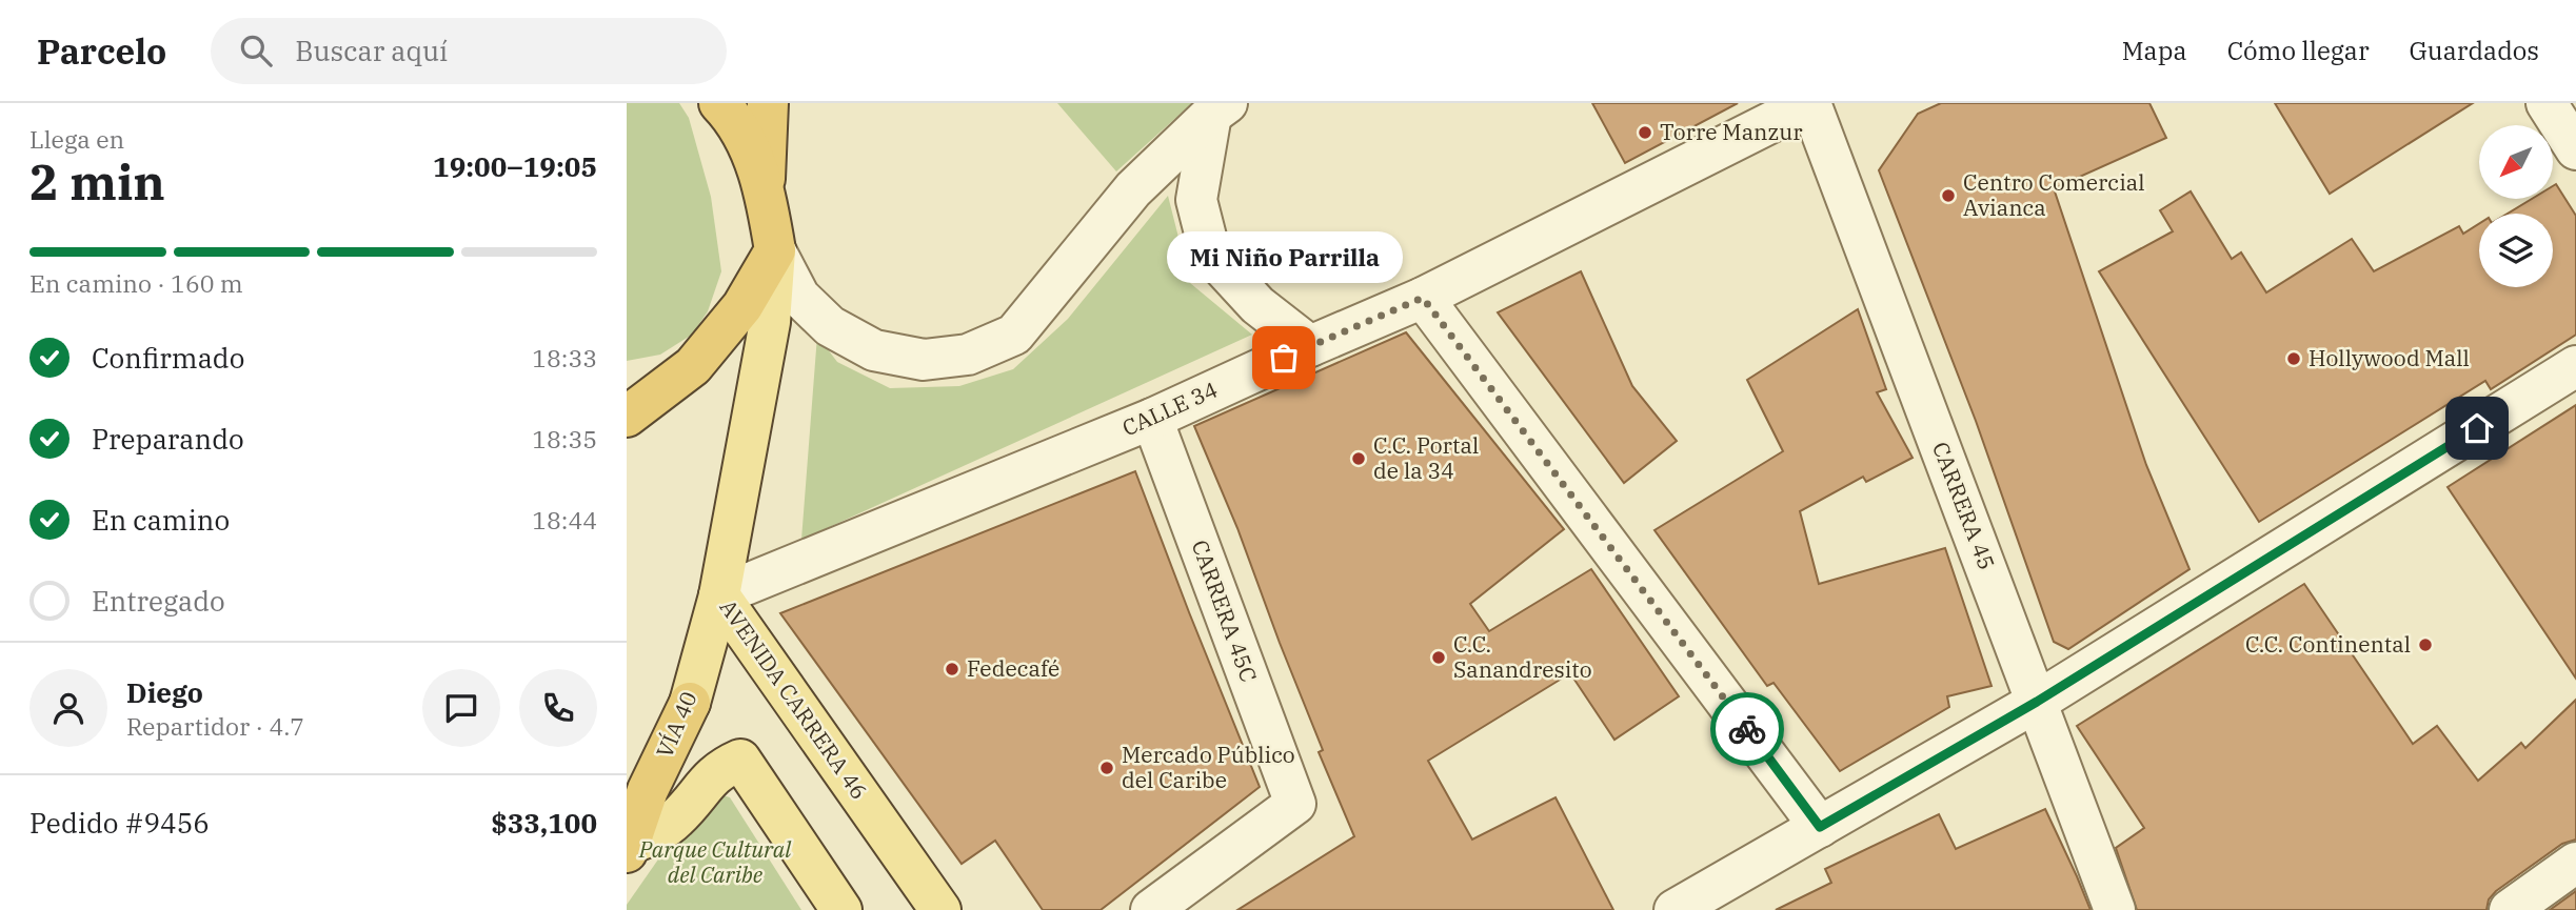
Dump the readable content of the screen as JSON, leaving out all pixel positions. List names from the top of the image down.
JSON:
{
  "streets": {
    "highway": ["VÍA 40"],
    "main road": ["AVENIDA CARRERA 46"],
    "street": ["CALLE 34", "CARRERA 45", "CARRERA 45C"]
  },
  "crossings": [
    ["CALLE 34", "CARRERA 45"],
    ["CALLE 34", "CARRERA 45C"],
    ["CALLE 34", "AVENIDA CARRERA 46"],
    ["CALLE 34", "VÍA 40"],
    ["AVENIDA CARRERA 46", "VÍA 40"]
  ],
  "parks": ["Parque Cultural del Caribe"],
  "places": [
    "Torre Manzur",
    "Centro Comercial Avianca",
    "Mi Niño Parrilla",
    "Hollywood Mall",
    "C.C. Portal de la 34",
    "C.C. Continental",
    "C.C. Sanandresito",
    "Fedecafé",
    "Mercado Público del Caribe"
  ],
  "north": "bottom left",
  "page": {
    "header": "Parcelo",
    "search": "Buscar aquí",
    "nav": ["Mapa", "Cómo llegar", "Guardados"],
    "heading": ["2 min", "Llega en", "19:00–19:05"],
    "panel": [
      "Diego",
      "Repartidor · 4.7",
      "Pedido #9456",
      "$33,100"
    ],
    "bar": "En camino · 160 m",
    "bubble": "Mi Niño Parrilla",
    "list": [
      ["Confirmado", "18:33"],
      ["Preparando", "18:35"],
      ["En camino", "18:44"],
      "Entregado"
    ]
  }
}
